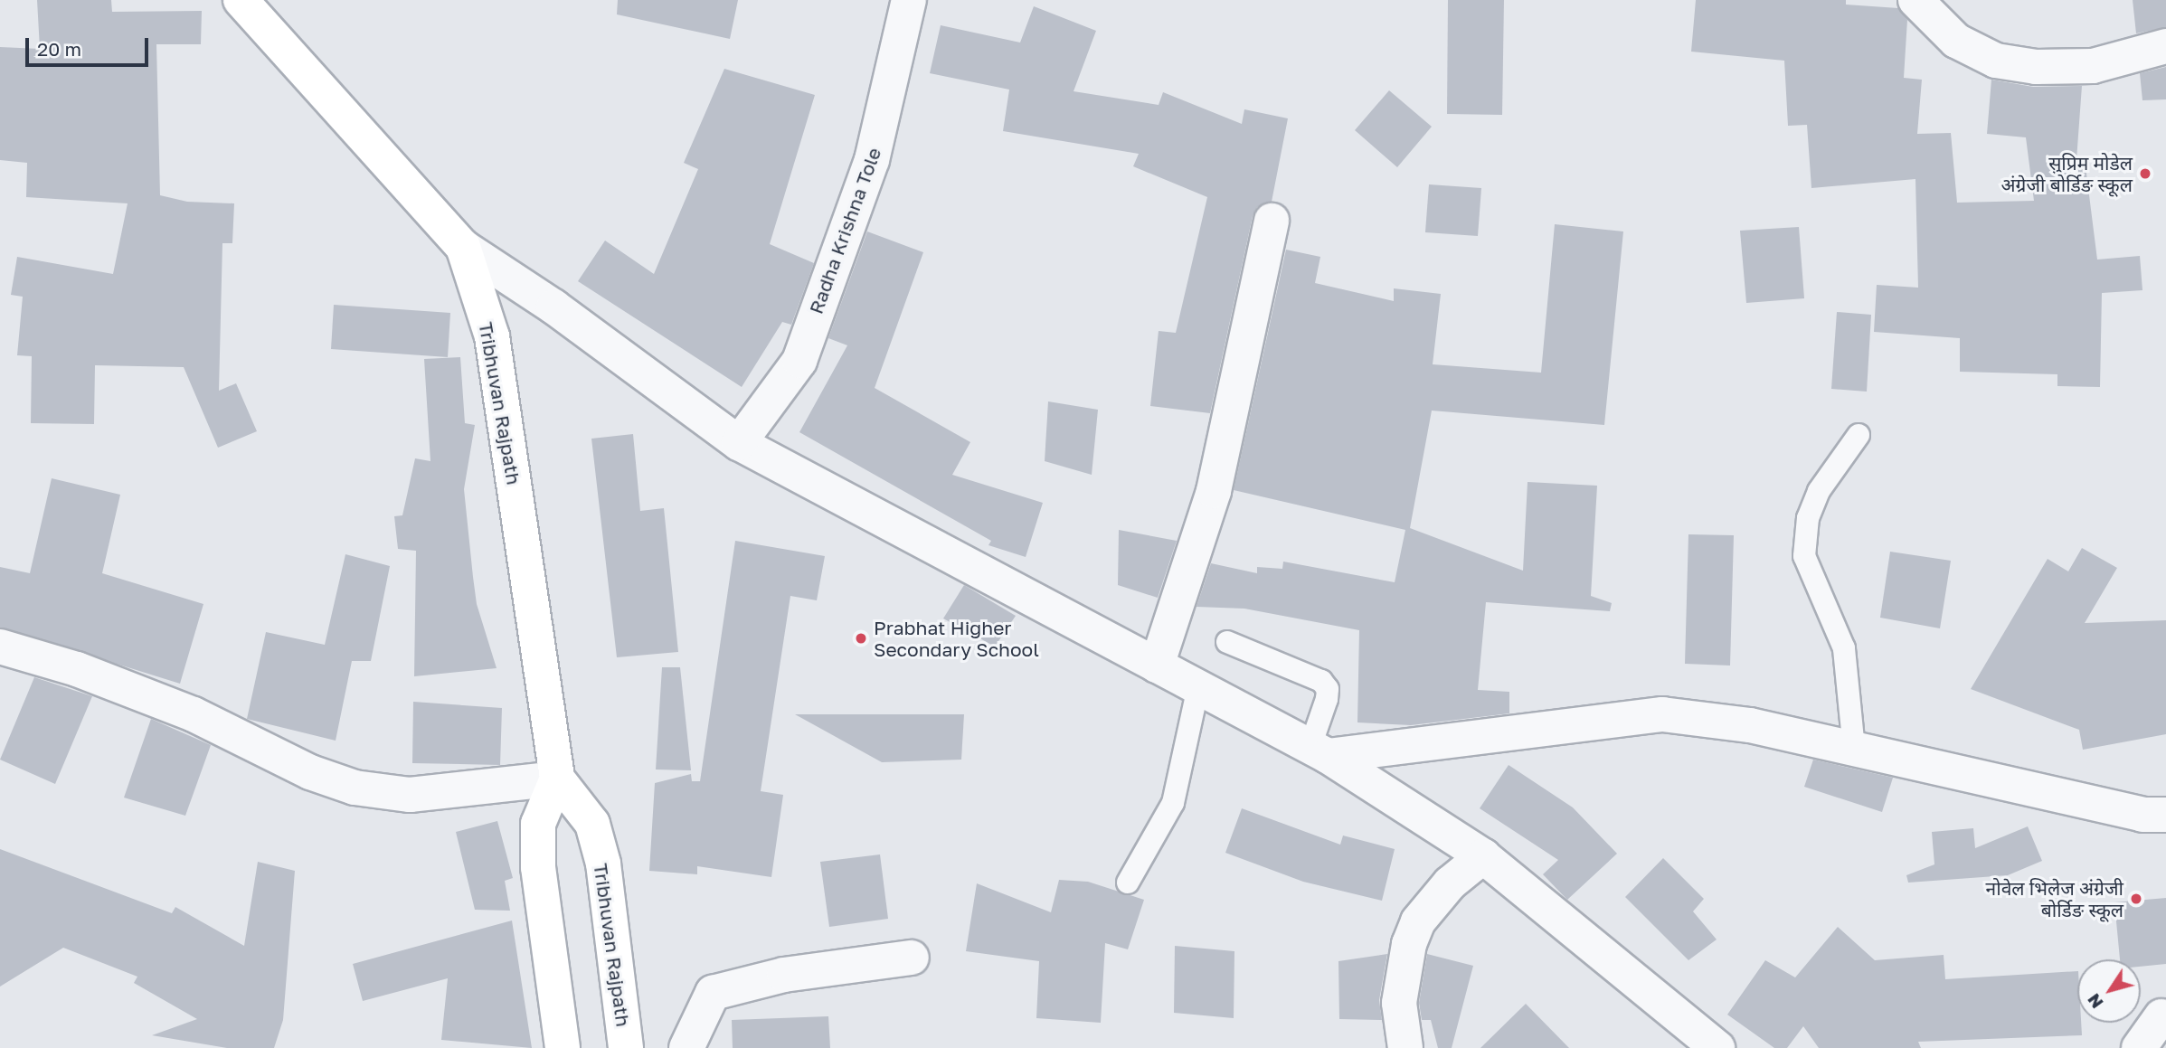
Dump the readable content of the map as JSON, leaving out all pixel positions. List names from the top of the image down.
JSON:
{
  "streets": {
    "highway": ["Tribhuvan Rajpath"],
    "street": ["Radha Krishna Tole"]
  },
  "places": ["सुप्रिम मोडेल अंग्रेजी बोर्डिङ स्कूल", "Prabhat Higher Secondary School", "नोवेल भिलेज अंग्रेजी बोर्डिङ स्कूल"],
  "scale_bar": "20 m",
  "north": "bottom left"
}
